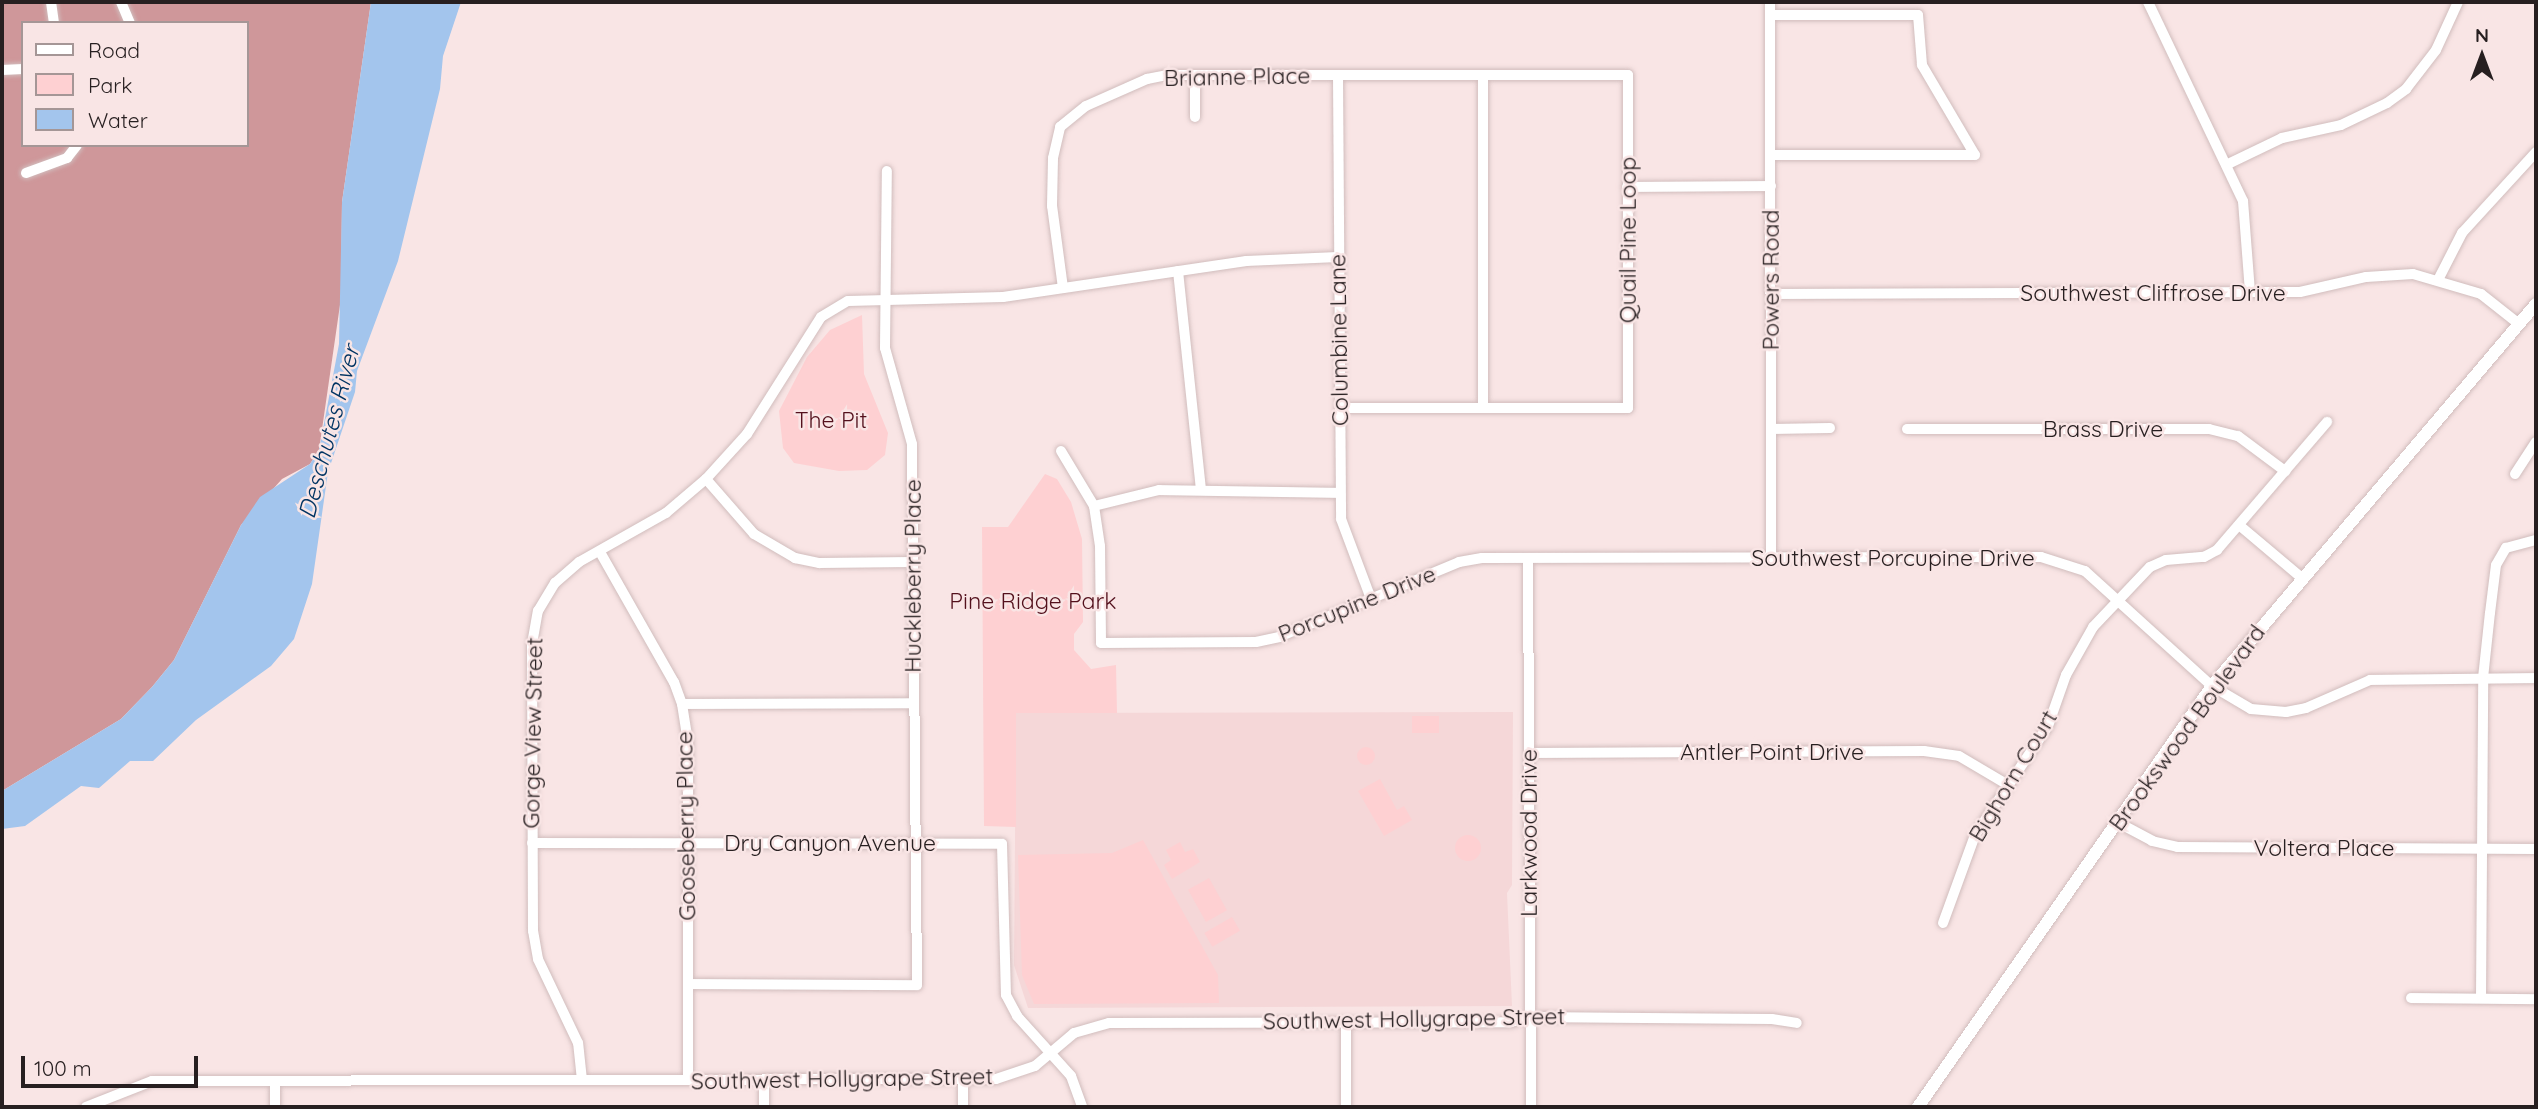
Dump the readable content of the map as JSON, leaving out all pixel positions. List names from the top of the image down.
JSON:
{
  "streets": {
    "main road": ["Brookswood Boulevard"],
    "street": [
      "Brianne Place",
      "Quail Pine Loop",
      "Powers Road",
      "Southwest Cliffrose Drive",
      "Columbine Lane",
      "Brass Drive",
      "Southwest Porcupine Drive",
      "Huckleberry Place",
      "Porcupine Drive",
      "Gorge View Street",
      "Antler Point Drive",
      "Bighorn Court",
      "Gooseberry Place",
      "Larkwood Drive",
      "Dry Canyon Avenue",
      "Voltera Place",
      "Southwest Hollygrape Street"
    ]
  },
  "crossings": [
    ["Brianne Place", "Quail Pine Loop"],
    ["Brianne Place", "Columbine Lane"],
    ["Brianne Place", "Gorge View Street"],
    ["Quail Pine Loop", "Columbine Lane"],
    ["Powers Road", "Southwest Cliffrose Drive"],
    ["Powers Road", "Southwest Porcupine Drive"],
    ["Southwest Cliffrose Drive", "Brookswood Boulevard"],
    ["Columbine Lane", "Porcupine Drive"],
    ["Columbine Lane", "Gorge View Street"],
    ["Brass Drive", "Bighorn Court"],
    ["Southwest Porcupine Drive", "Porcupine Drive"],
    ["Southwest Porcupine Drive", "Brookswood Boulevard"],
    ["Southwest Porcupine Drive", "Bighorn Court"],
    ["Southwest Porcupine Drive", "Larkwood Drive"],
    ["Huckleberry Place", "Gorge View Street"],
    ["Huckleberry Place", "Gooseberry Place"],
    ["Huckleberry Place", "Dry Canyon Avenue"],
    ["Porcupine Drive", "Larkwood Drive"],
    ["Brookswood Boulevard", "Voltera Place"],
    ["Gorge View Street", "Gooseberry Place"],
    ["Gorge View Street", "Dry Canyon Avenue"],
    ["Gorge View Street", "Southwest Hollygrape Street"],
    ["Antler Point Drive", "Bighorn Court"],
    ["Antler Point Drive", "Larkwood Drive"],
    ["Gooseberry Place", "Dry Canyon Avenue"],
    ["Gooseberry Place", "Southwest Hollygrape Street"],
    ["Larkwood Drive", "Southwest Hollygrape Street"],
    ["Dry Canyon Avenue", "Southwest Hollygrape Street"]
  ],
  "water": ["Deschutes River"],
  "parks": ["The Pit", "Pine Ridge Park"],
  "legend": ["Road", "Park", "Water"],
  "scale_bar": "100 m",
  "north": "top"
}
